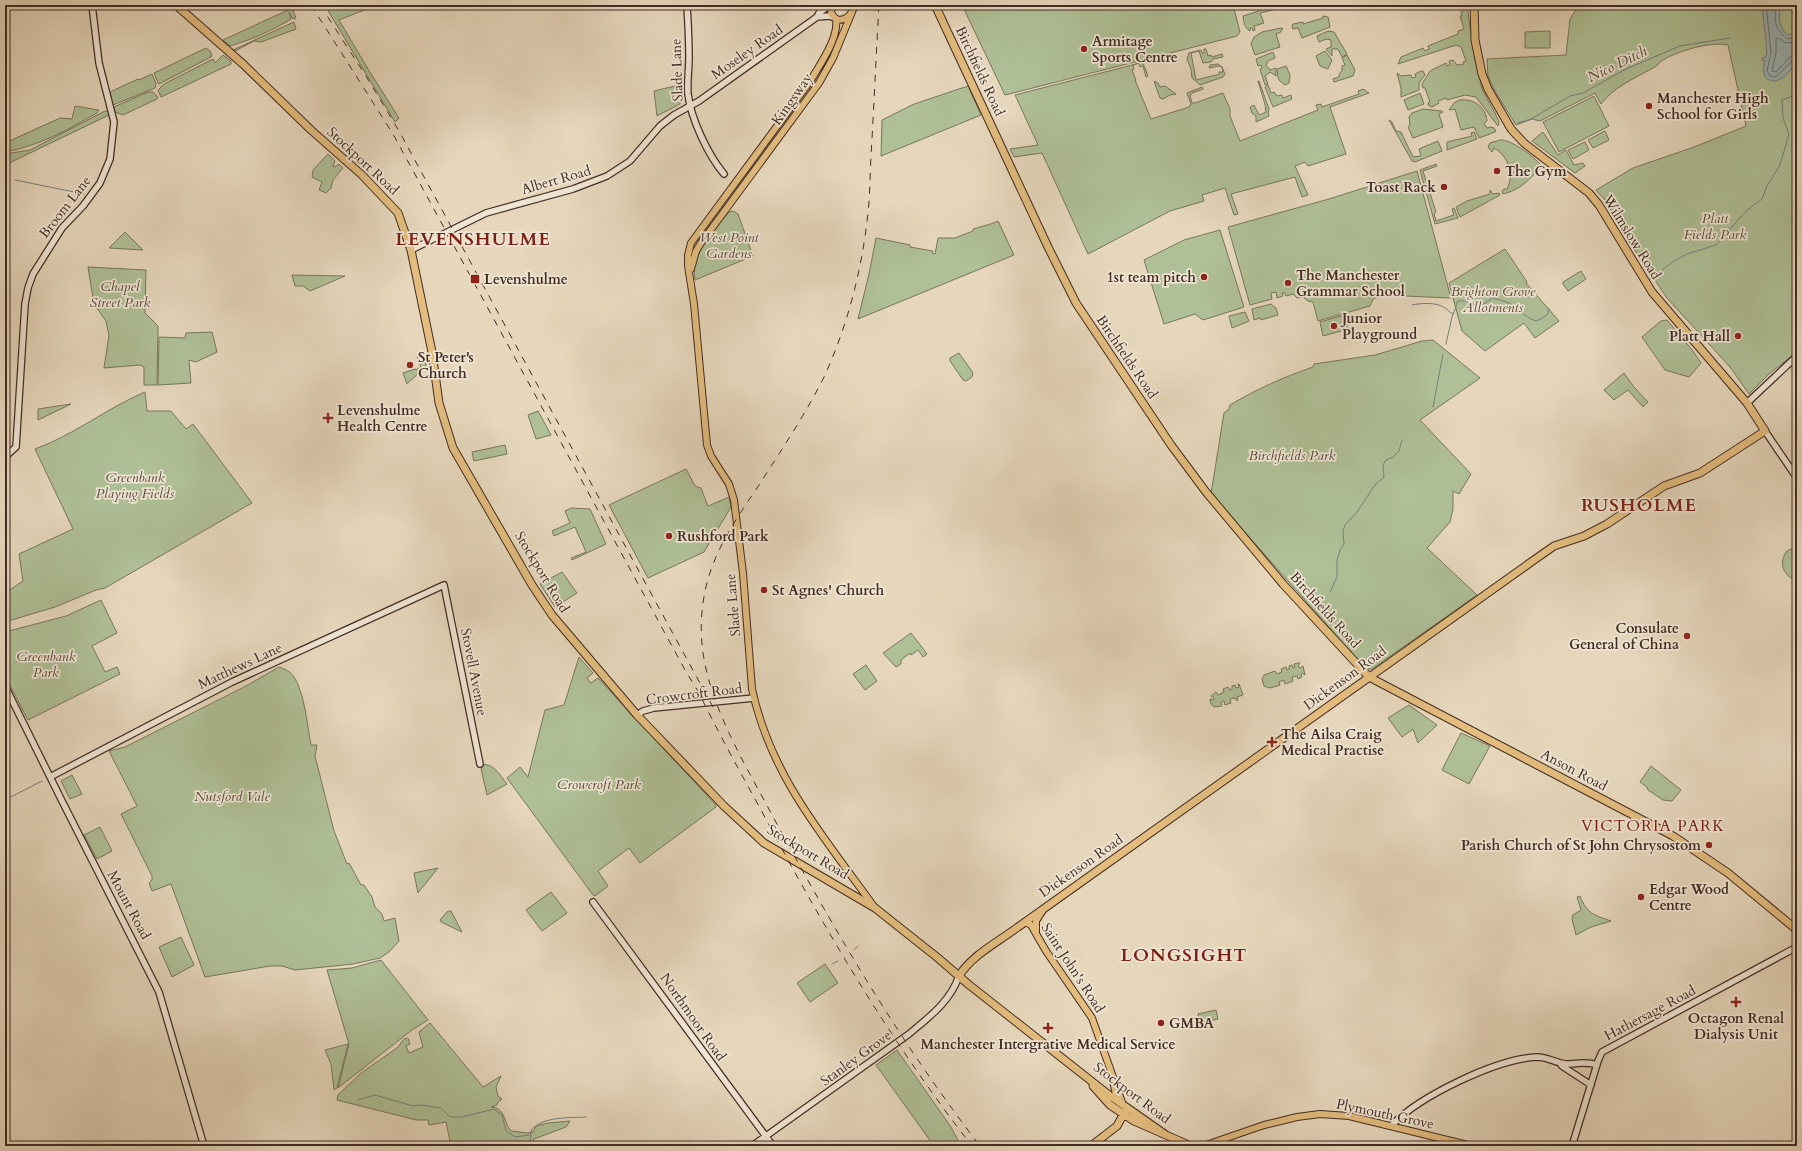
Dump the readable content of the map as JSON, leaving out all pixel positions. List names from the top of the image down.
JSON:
{
  "streets": {
    "highway": [
      "Birchfields Road",
      "Stockport Road",
      "Wilmslow Road",
      "Dickenson Road",
      "Anson Road"
    ],
    "main road": [
      "Slade Lane",
      "Kingsway",
      "Saint John's Road",
      "Plymouth Grove"
    ],
    "street": [
      "Moseley Road",
      "Albert Road",
      "Broom Lane",
      "Matthews Lane",
      "Stovell Avenue",
      "Crowcroft Road",
      "Mount Road",
      "Hathersage Road",
      "Northmoor Road",
      "Stanley Grove"
    ]
  },
  "crossings": [
    ["Moseley Road", "Slade Lane"],
    ["Moseley Road", "Kingsway"],
    ["Moseley Road", "Albert Road"],
    ["Slade Lane", "Kingsway"],
    ["Slade Lane", "Stockport Road"],
    ["Slade Lane", "Albert Road"],
    ["Slade Lane", "Crowcroft Road"],
    ["Birchfields Road", "Dickenson Road"],
    ["Birchfields Road", "Anson Road"],
    ["Stockport Road", "Albert Road"],
    ["Stockport Road", "Dickenson Road"],
    ["Stockport Road", "Crowcroft Road"],
    ["Stockport Road", "Saint John's Road"],
    ["Stockport Road", "Stanley Grove"],
    ["Wilmslow Road", "Dickenson Road"],
    ["Matthews Lane", "Stovell Avenue"],
    ["Matthews Lane", "Mount Road"],
    ["Dickenson Road", "Anson Road"],
    ["Dickenson Road", "Saint John's Road"],
    ["Dickenson Road", "Stanley Grove"],
    ["Northmoor Road", "Stanley Grove"]
  ],
  "districts": [
    "LEVENSHULME",
    "RUSHOLME",
    "VICTORIA PARK",
    "LONGSIGHT"
  ],
  "water": ["Nico Ditch"],
  "parks": [
    "Platt Fields Park",
    "West Point Gardens",
    "Chapel Street Park",
    "Brighton Grove Allotments",
    "Birchfields Park",
    "Greenbank Playing Fields",
    "Greenbank Park",
    "Crowcroft Park",
    "Nutsford Vale"
  ],
  "places": {
    "other": [
      "Armitage Sports Centre",
      "Manchester High School for Girls",
      "The Gym",
      "Toast Rack",
      "1st team pitch",
      "The Manchester Grammar School",
      "Junior Playground",
      "Platt Hall",
      "St Peter's Church",
      "Rushford Park",
      "St Agnes' Church",
      "Consulate General of China",
      "Parish Church of St John Chrysostom",
      "Edgar Wood Centre",
      "GMBA"
    ],
    "transit": ["Levenshulme"],
    "health": [
      "Levenshulme Health Centre",
      "The Ailsa Craig Medical Practise",
      "Octagon Renal Dialysis Unit",
      "Manchester Intergrative Medical Service"
    ]
  }
}
